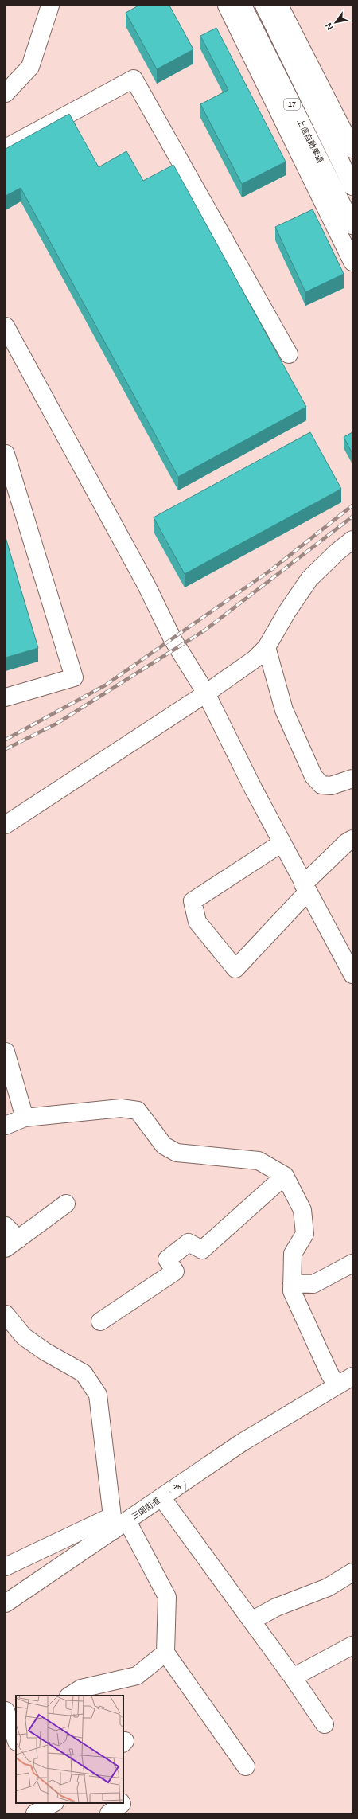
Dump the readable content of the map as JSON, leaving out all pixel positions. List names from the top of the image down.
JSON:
{
  "streets": {
    "main road": [
      "17",
      "上信自動車道",
      "25",
      "三国街道"
    ]
  },
  "north": "bottom left"
}
